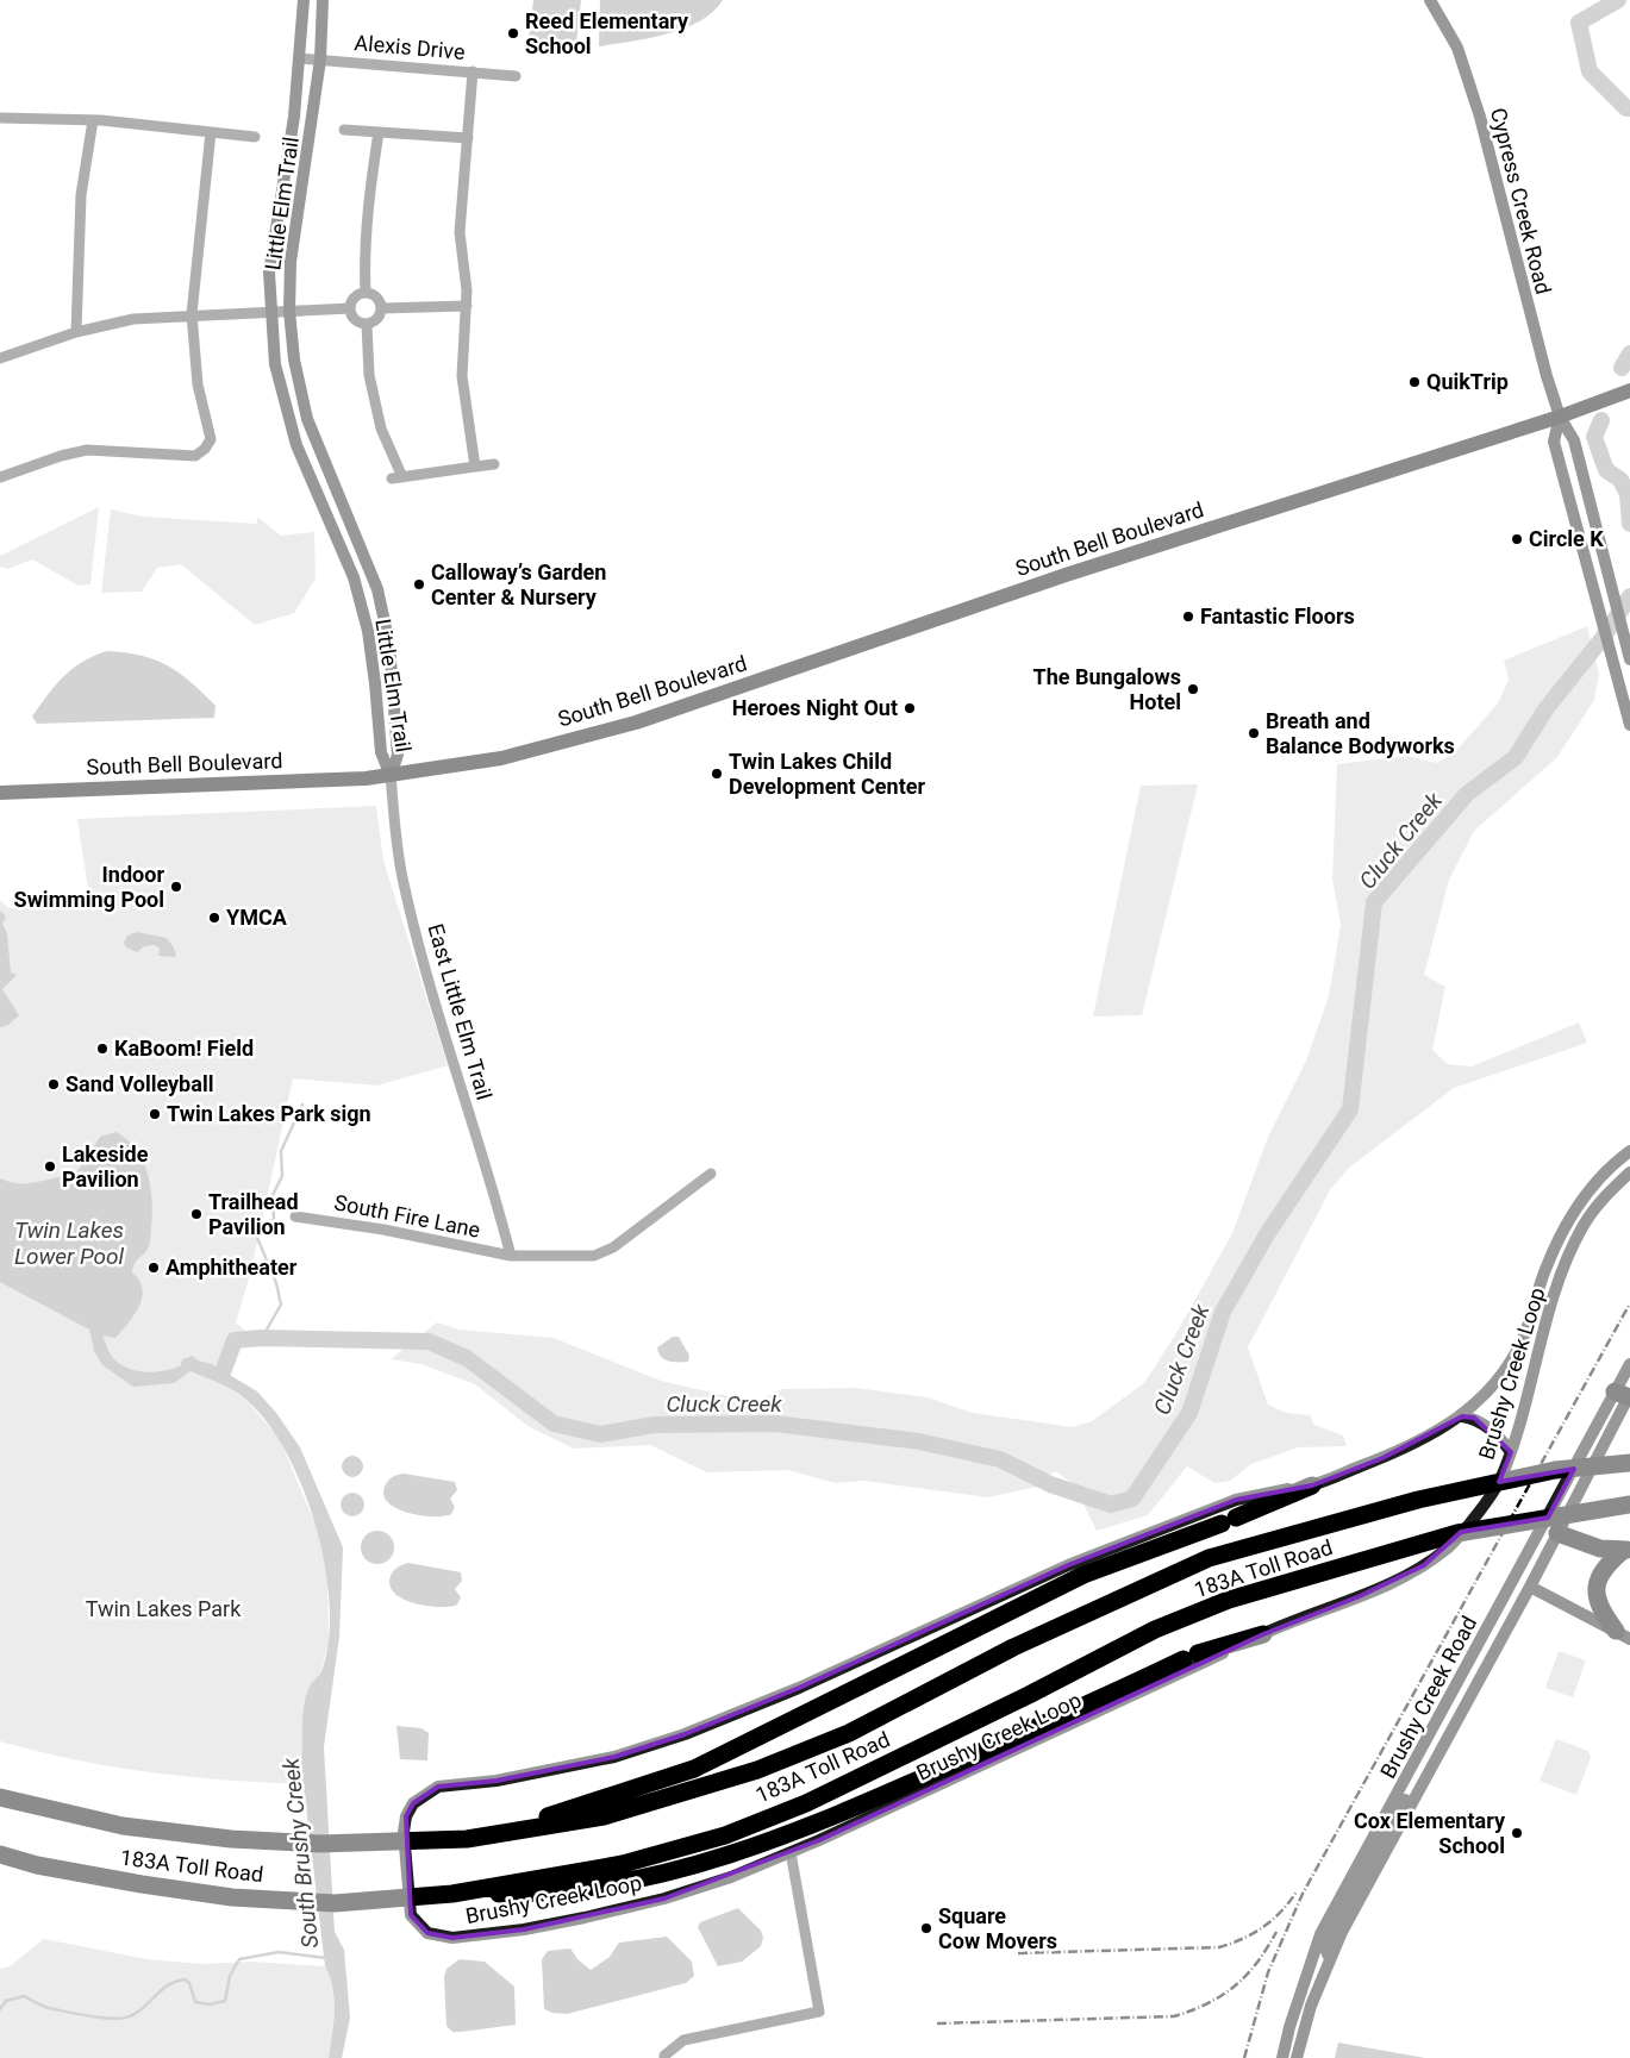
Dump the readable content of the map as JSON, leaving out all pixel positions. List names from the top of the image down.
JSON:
{
  "streets": {
    "highway": ["183A Toll Road"],
    "main road": [
      "Cypress Creek Road",
      "Little Elm Trail",
      "South Bell Boulevard",
      "Brushy Creek Loop",
      "Brushy Creek Road"
    ],
    "street": ["Alexis Drive", "East Little Elm Trail", "South Fire Lane"]
  },
  "crossings": [
    ["Alexis Drive", "Little Elm Trail"],
    ["Cypress Creek Road", "South Bell Boulevard"],
    ["Little Elm Trail", "South Bell Boulevard"],
    ["Little Elm Trail", "East Little Elm Trail"],
    ["South Bell Boulevard", "East Little Elm Trail"],
    ["East Little Elm Trail", "South Fire Lane"]
  ],
  "water": ["Cluck Creek", "Twin Lakes Lower Pool", "South Brushy Creek"],
  "parks": ["Twin Lakes Park"],
  "places": [
    "Reed Elementary School",
    "QuikTrip",
    "Circle K",
    "Calloway’s Garden Center & Nursery",
    "Fantastic Floors",
    "The Bungalows Hotel",
    "Heroes Night Out",
    "Breath and Balance Bodyworks",
    "Twin Lakes Child Development Center",
    "Indoor Swimming Pool",
    "YMCA",
    "KaBoom! Field",
    "Sand Volleyball",
    "Twin Lakes Park sign",
    "Lakeside Pavilion",
    "Trailhead Pavilion",
    "Amphitheater",
    "Cox Elementary School",
    "Square Cow Movers"
  ]
}
